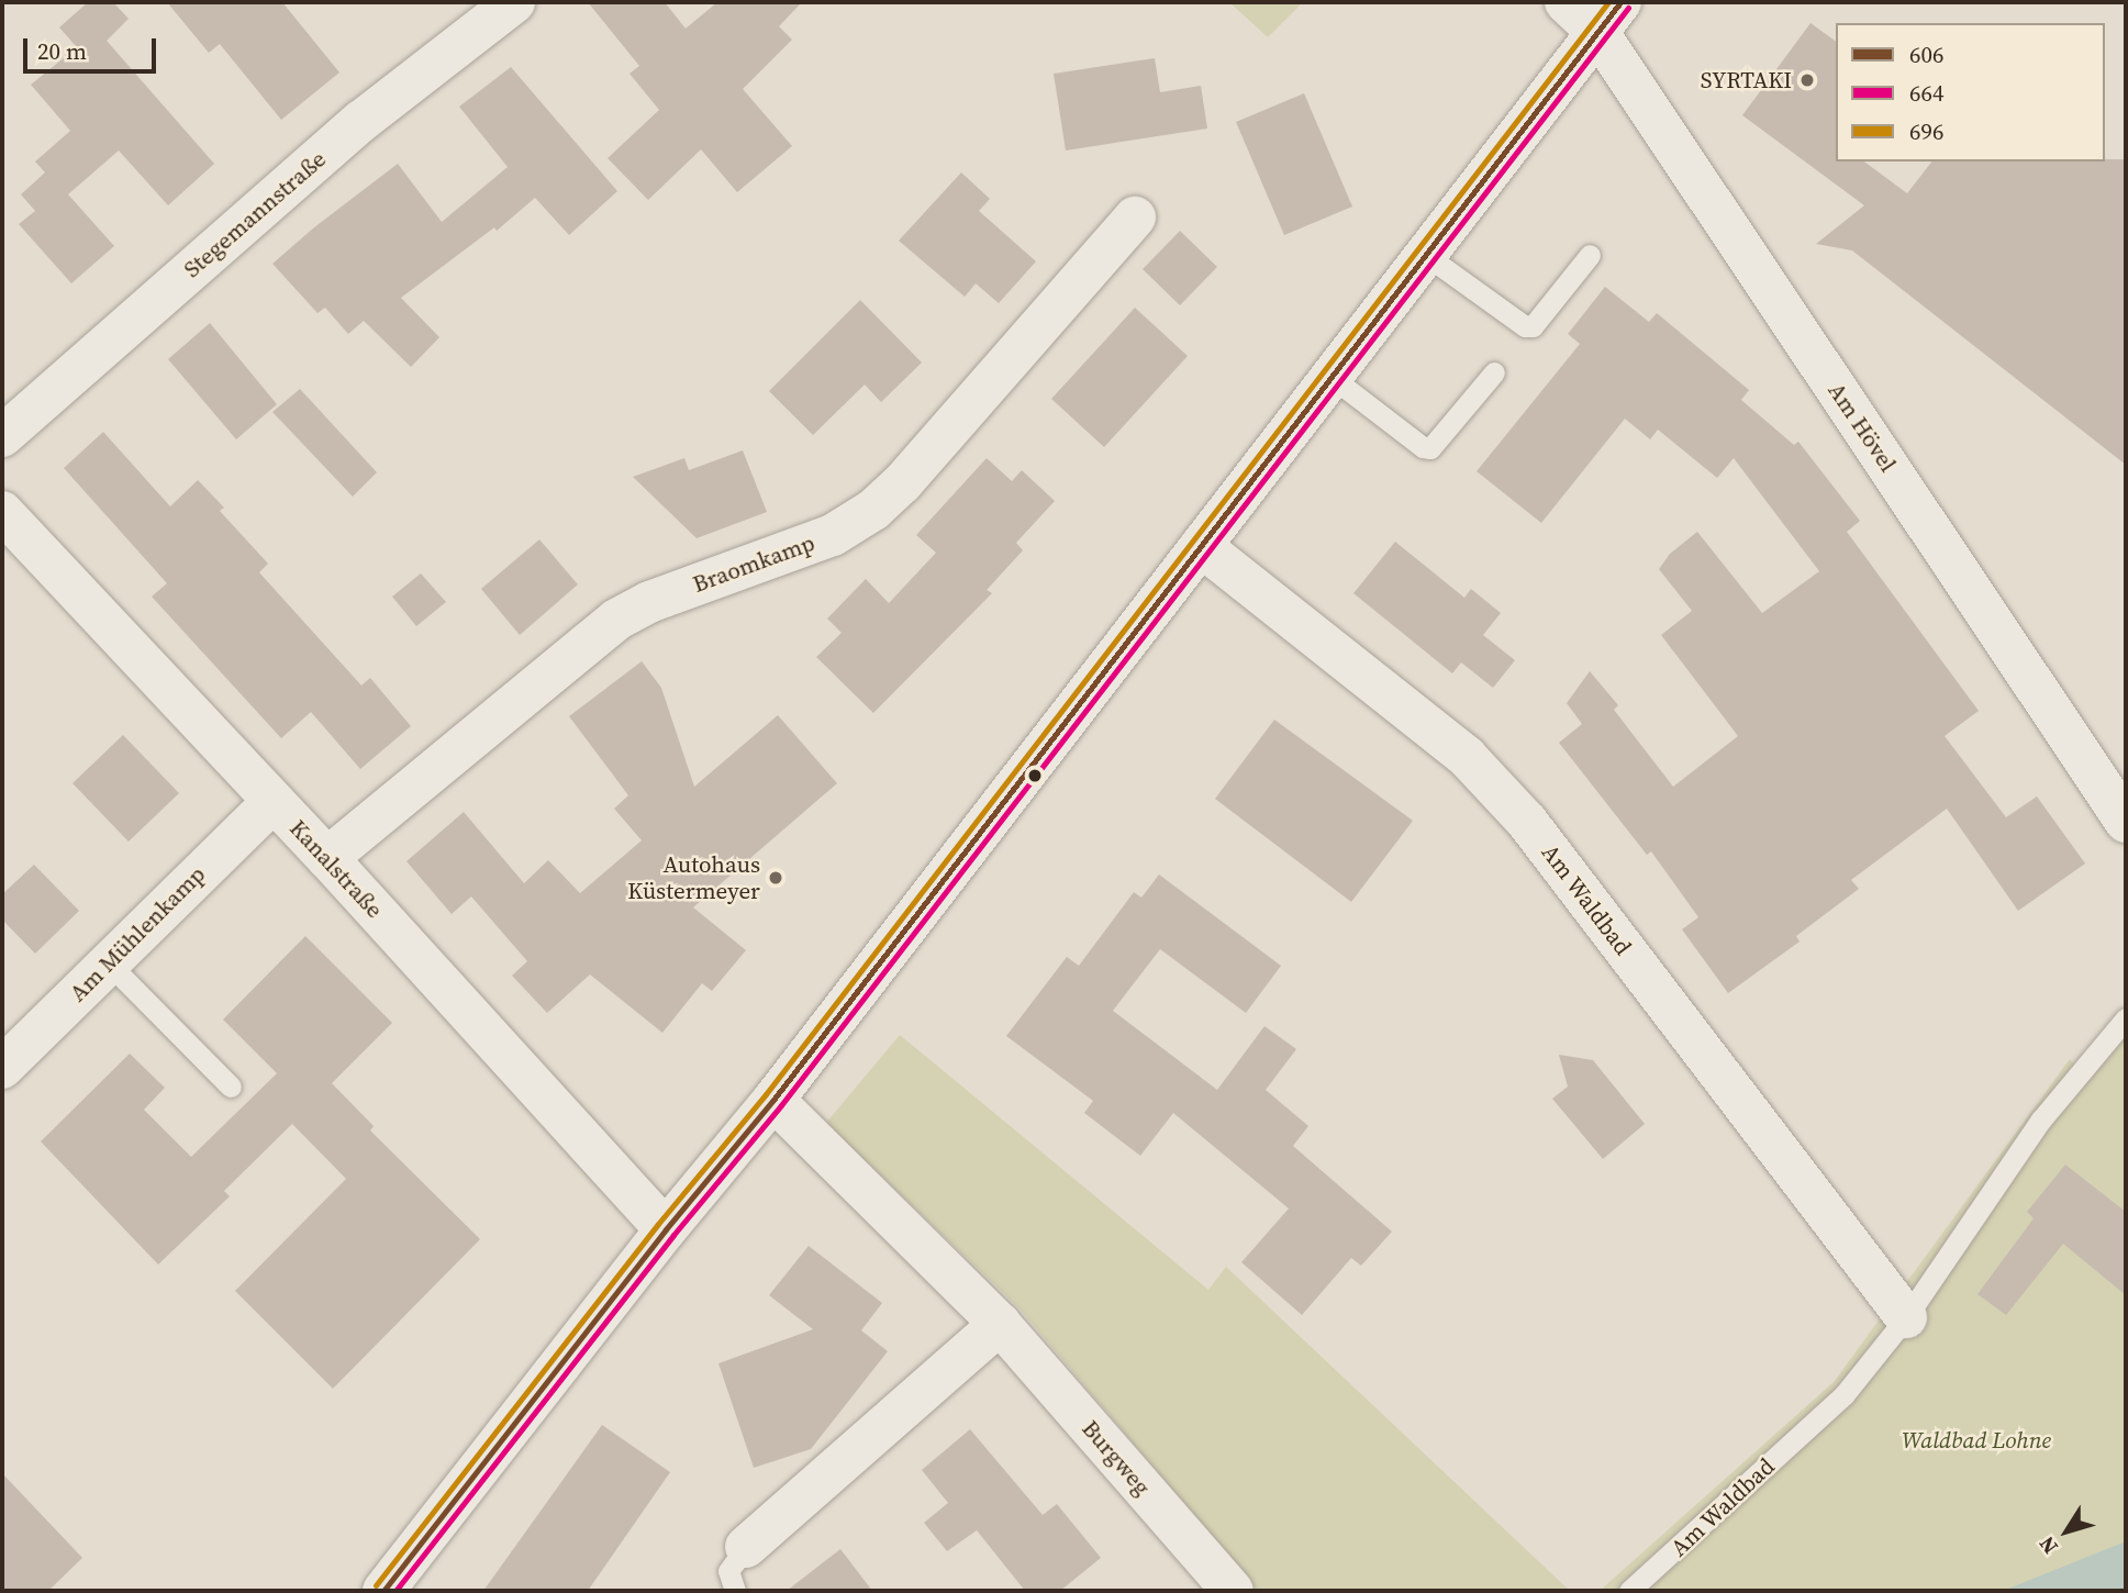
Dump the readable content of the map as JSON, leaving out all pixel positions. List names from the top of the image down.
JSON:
{
  "streets": {
    "street": [
      "Stegemannstraße",
      "Am Hövel",
      "Braomkamp",
      "Kanalstraße",
      "Am Waldbad",
      "Am Mühlenkamp",
      "Burgweg"
    ]
  },
  "crossings": [
    ["Braomkamp", "Kanalstraße"],
    ["Kanalstraße", "Am Mühlenkamp"]
  ],
  "parks": ["Waldbad Lohne"],
  "places": ["SYRTAKI", "Autohaus Küstermeyer"],
  "lines": ["transit line 606", "transit line 696", "transit line 664"],
  "legend": ["606", "664", "696"],
  "scale_bar": "20 m",
  "north": "bottom left"
}
